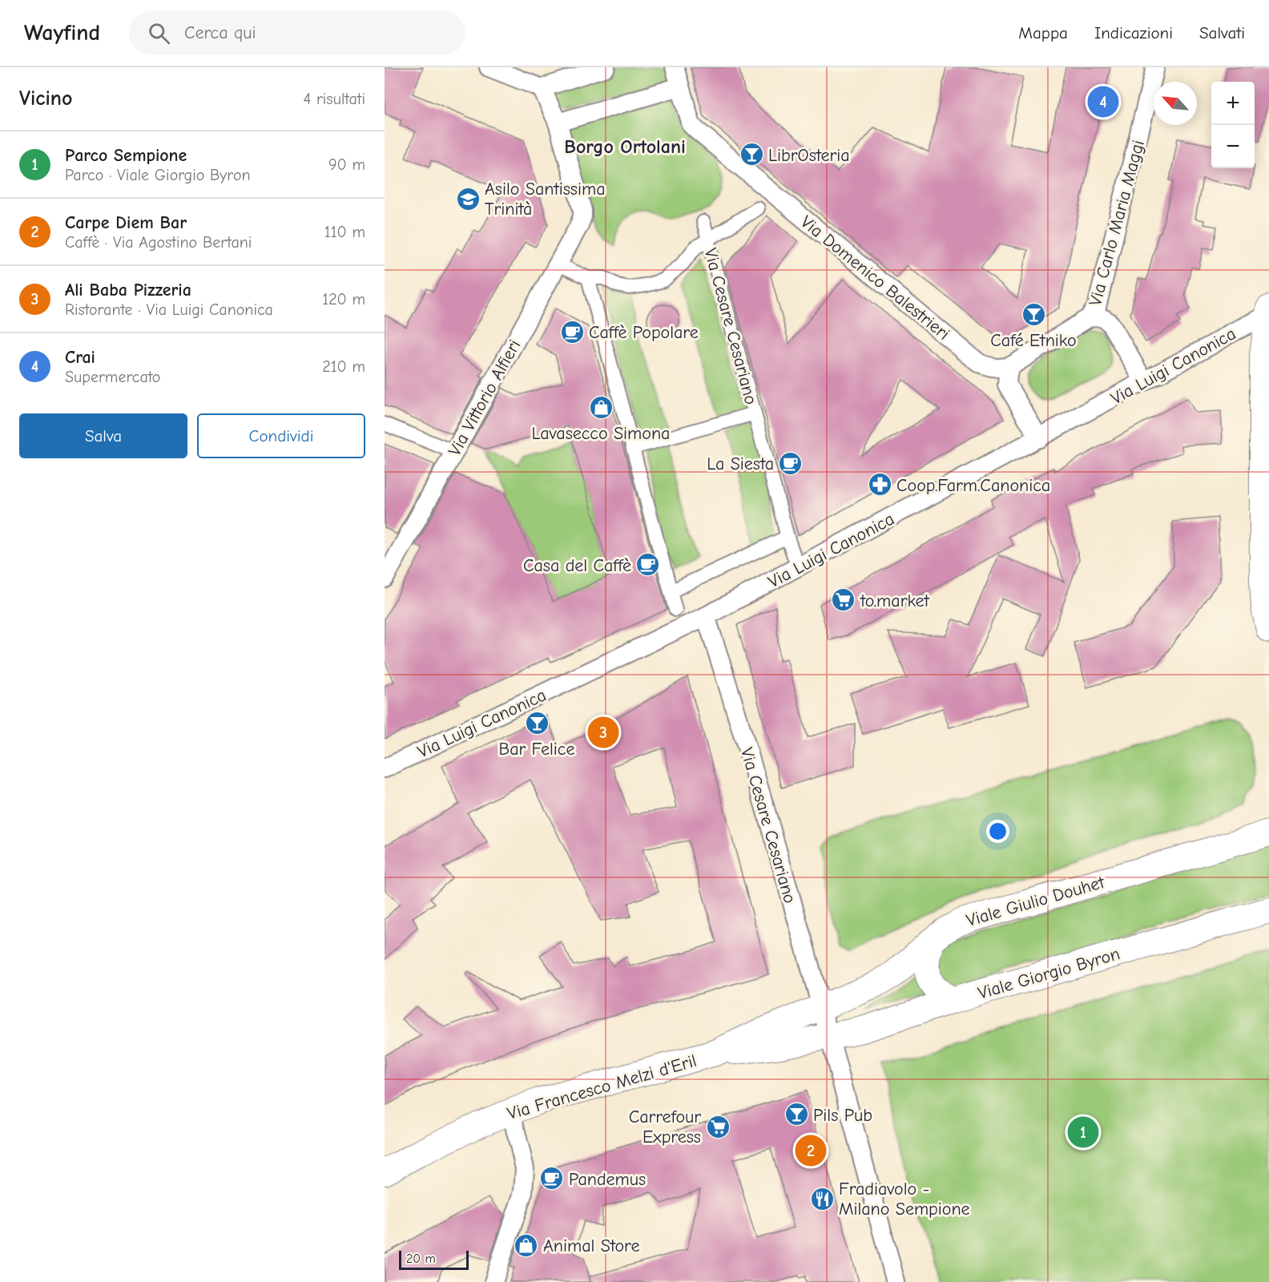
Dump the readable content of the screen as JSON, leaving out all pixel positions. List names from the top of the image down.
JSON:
{
  "streets": {
    "main road": ["Viale Giulio Douhet", "Viale Giorgio Byron", "Via Francesco Melzi d'Eril"],
    "street": [
      "Via Carlo Maria Maggi",
      "Via Domenico Balestrieri",
      "Via Cesare Cesariano",
      "Via Luigi Canonica",
      "Via Vittorio Alfieri"
    ]
  },
  "crossings": [
    ["Via Carlo Maria Maggi", "Via Domenico Balestrieri"],
    ["Via Carlo Maria Maggi", "Via Luigi Canonica"],
    ["Via Cesare Cesariano", "Via Luigi Canonica"],
    ["Via Cesare Cesariano", "Viale Giulio Douhet"],
    ["Via Cesare Cesariano", "Viale Giorgio Byron"],
    ["Via Cesare Cesariano", "Via Francesco Melzi d'Eril"],
    ["Viale Giulio Douhet", "Via Francesco Melzi d'Eril"],
    ["Viale Giorgio Byron", "Via Francesco Melzi d'Eril"]
  ],
  "districts": ["Borgo Ortolani"],
  "places": {
    "bar": [
      "LibrOsteria",
      "Café Etniko",
      "Bar Felice",
      "Pils Pub"
    ],
    "school or university": ["Asilo Santissima Trinità"],
    "cafe": [
      "Caffè Popolare",
      "La Siesta",
      "Casa del Caffè",
      "Pandemus"
    ],
    "shop": ["Lavasecco Simona", "Animal Store"],
    "pharmacy": ["Coop.Farm.Canonica"],
    "supermarket": ["to.market", "Carrefour Express"],
    "restaurant": ["Fradiavolo - Milano Sempione"]
  },
  "scale_bar": "20 m",
  "north": "top left",
  "page": {
    "header": "Wayfind",
    "search": "Cerca qui",
    "nav": ["Mappa", "Indicazioni", "Salvati"],
    "heading": ["Vicino", "4 risultati"],
    "map_buttons": ["+", "−"],
    "pins": [
      "4",
      "3",
      "1",
      "2"
    ],
    "list": [
      {
        "mark": "1",
        "name": "Parco Sempione",
        "note": "Parco · Viale Giorgio Byron",
        "value": "90 m"
      },
      {
        "mark": "2",
        "name": "Carpe Diem Bar",
        "note": "Caffè · Via Agostino Bertani",
        "value": "110 m"
      },
      {
        "mark": "3",
        "name": "Ali Baba Pizzeria",
        "note": "Ristorante · Via Luigi Canonica",
        "value": "120 m"
      },
      {
        "mark": "4",
        "name": "Crai",
        "note": "Supermercato",
        "value": "210 m"
      }
    ],
    "buttons": ["Salva", "Condividi"],
    "scale": "20 m"
  }
}
